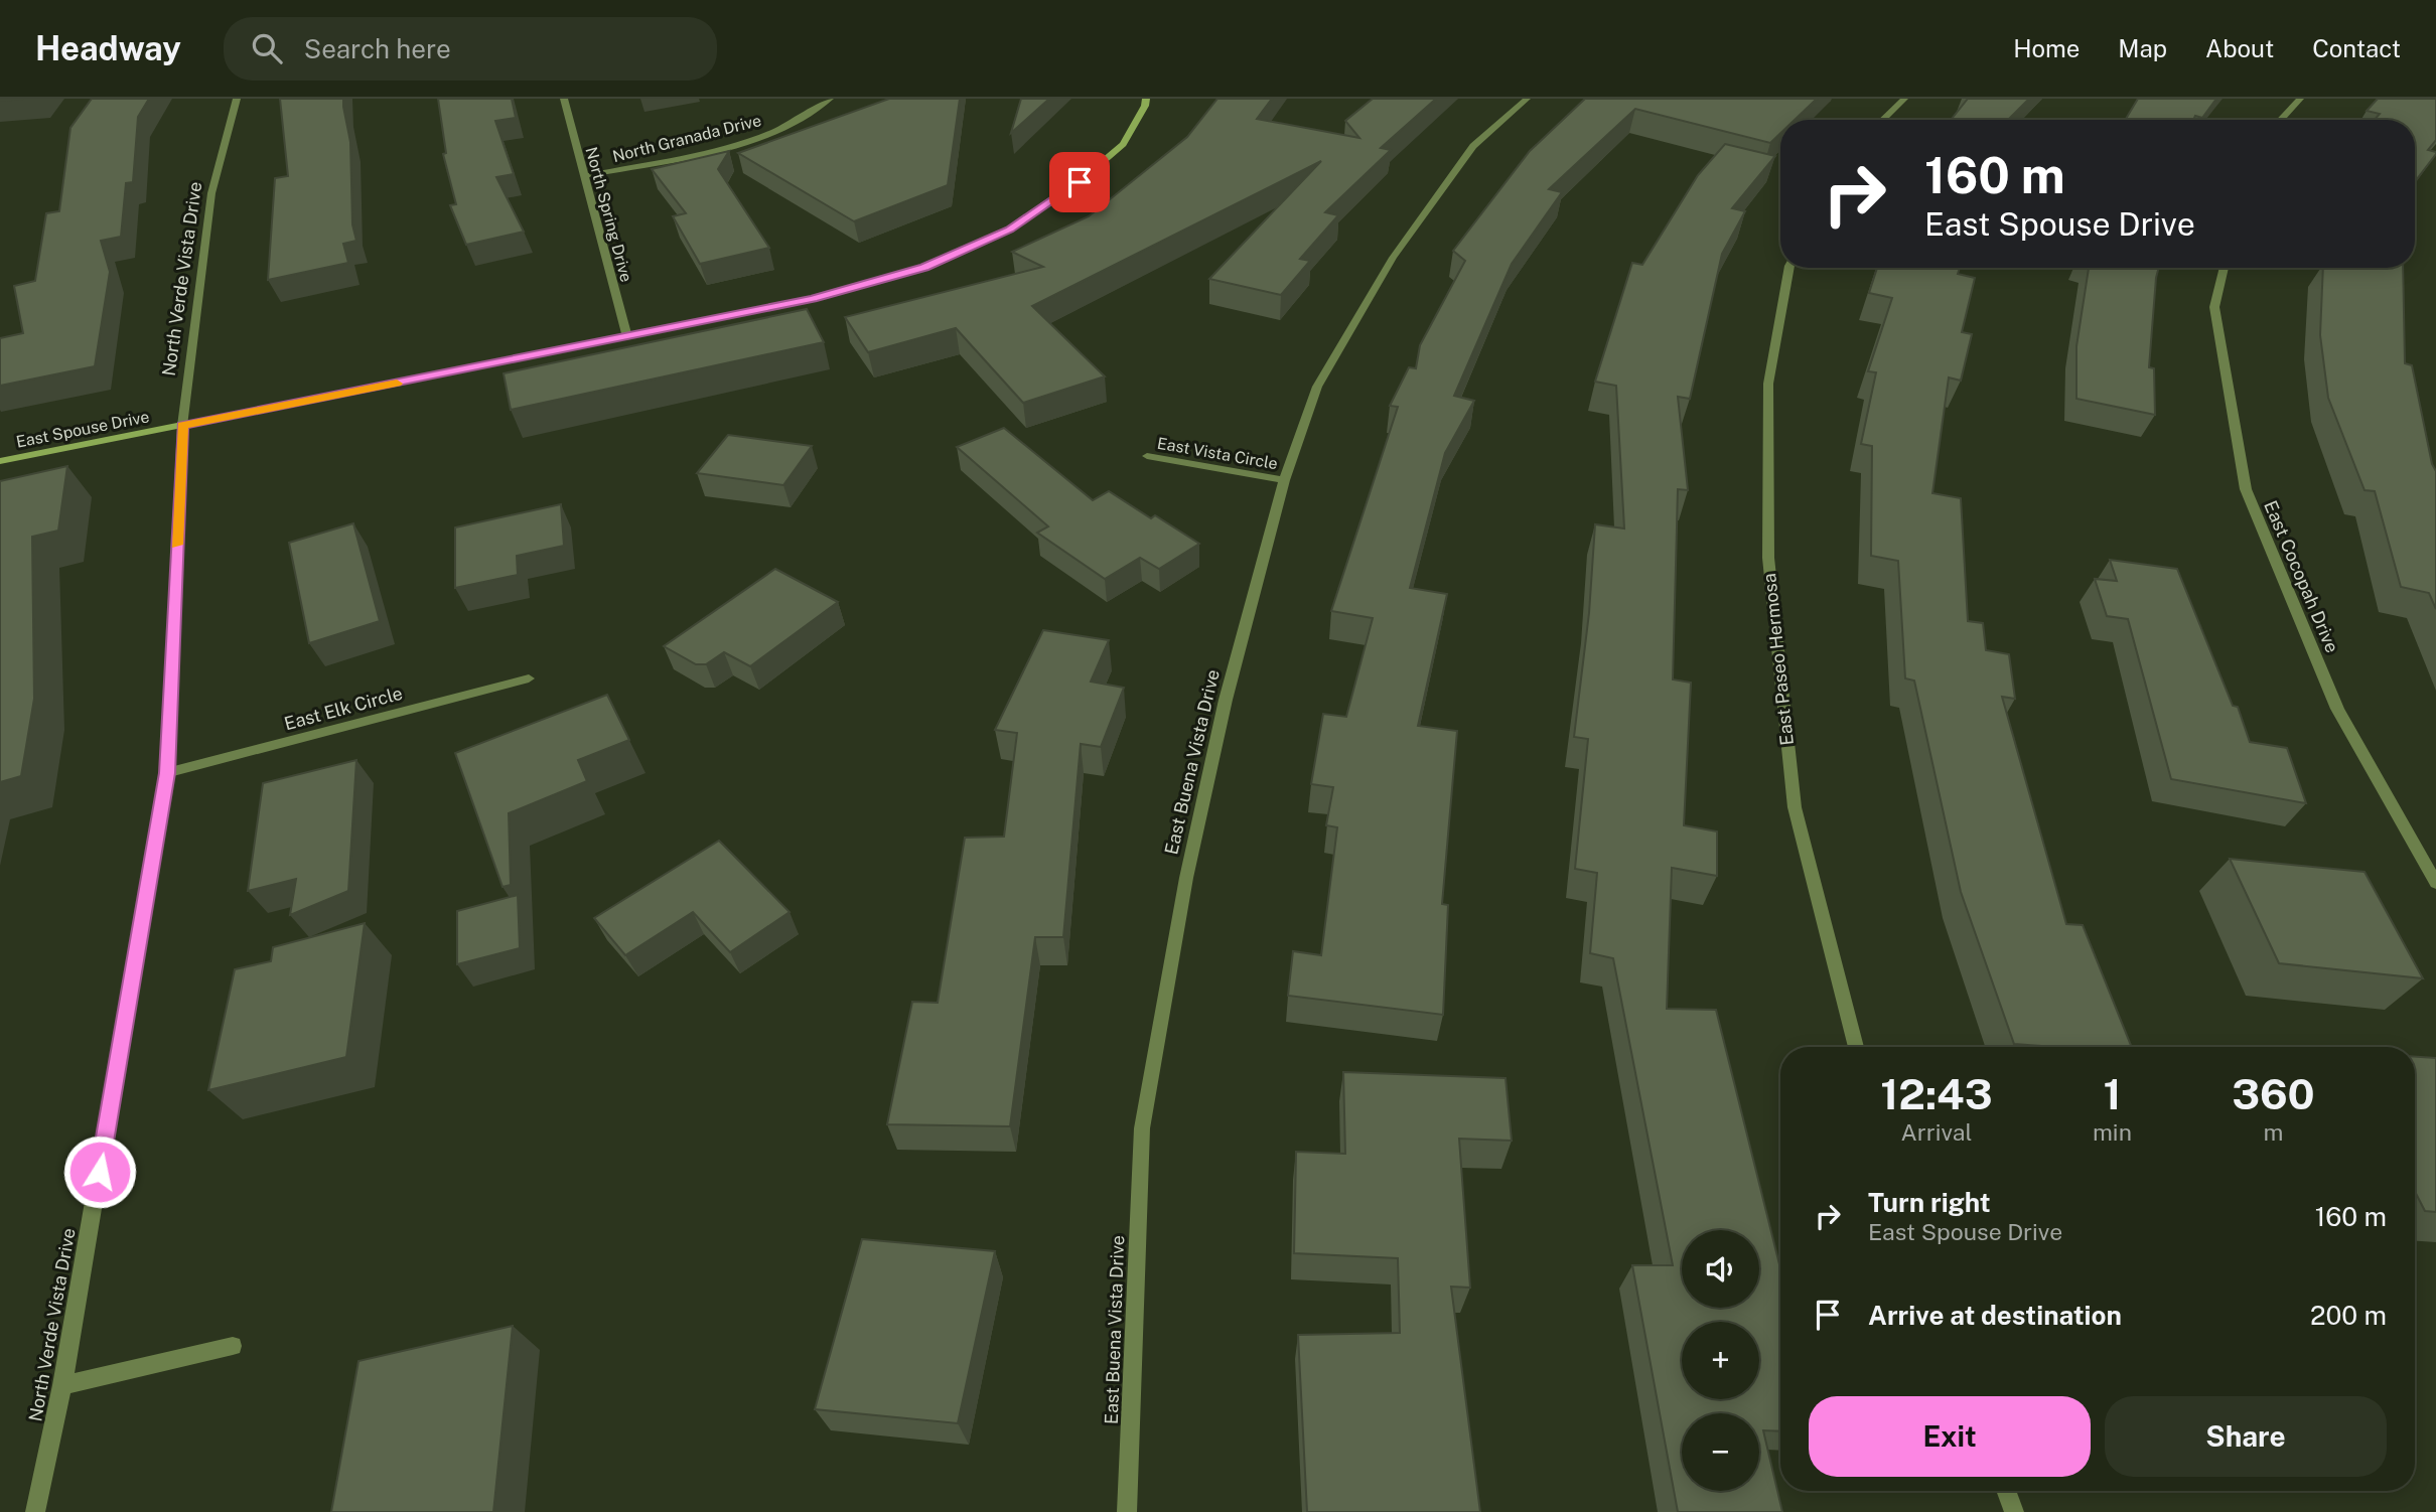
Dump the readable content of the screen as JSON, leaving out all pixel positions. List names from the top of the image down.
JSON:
{
  "streets": {
    "main road": ["East Spouse Drive"],
    "street": [
      "North Granada Drive",
      "North Spring Drive",
      "North Verde Vista Drive",
      "East Vista Circle",
      "East Cocopah Drive",
      "East Paseo Hermosa",
      "East Elk Circle",
      "East Buena Vista Drive"
    ]
  },
  "crossings": [
    ["North Granada Drive", "North Spring Drive"],
    ["North Spring Drive", "East Spouse Drive"],
    ["North Verde Vista Drive", "East Spouse Drive"],
    ["North Verde Vista Drive", "East Elk Circle"],
    ["East Vista Circle", "East Buena Vista Drive"]
  ],
  "page": {
    "header": "Headway",
    "search": "Search here",
    "nav": [
      "Home",
      "Map",
      "About",
      "Contact"
    ],
    "turn": ["160 m", "East Spouse Drive"],
    "eta": [
      "12:43",
      "Arrival",
      "1",
      "min",
      "360",
      "m"
    ],
    "list": [
      {
        "name": "Turn right",
        "note": "East Spouse Drive",
        "value": "160 m"
      },
      {
        "name": "Arrive at destination",
        "value": "200 m"
      }
    ],
    "map_buttons": ["+", "−"],
    "buttons": ["Exit", "Share"]
  }
}
